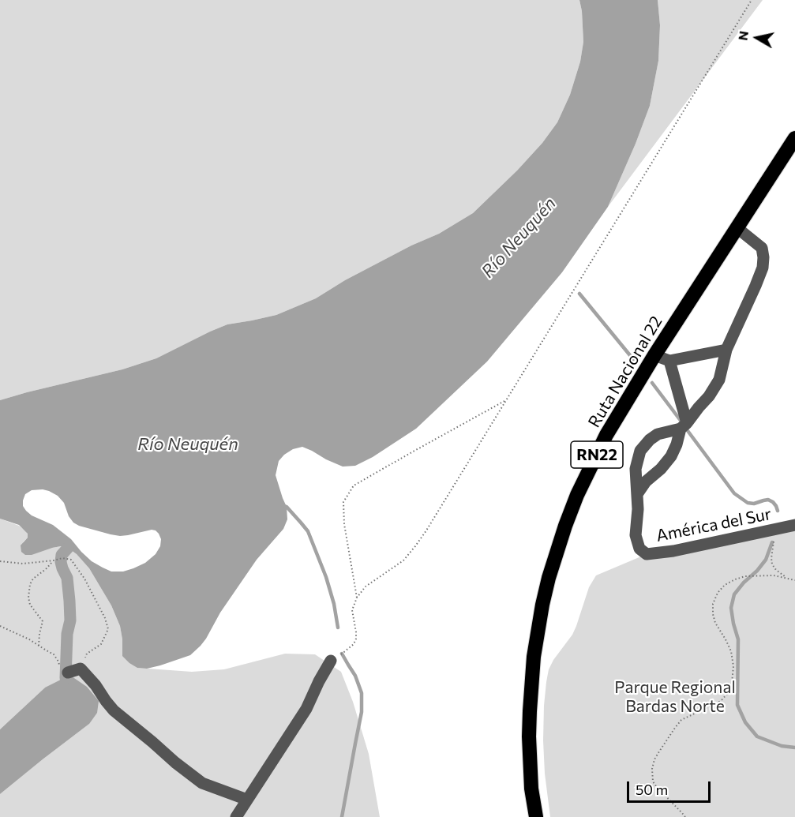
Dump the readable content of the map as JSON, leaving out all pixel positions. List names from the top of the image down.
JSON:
{
  "streets": {
    "highway": ["Ruta Nacional 22", "RN22"],
    "street": ["América del Sur"]
  },
  "water": ["Río Neuquén"],
  "parks": ["Parque Regional Bardas Norte"],
  "scale_bar": "50 m",
  "north": "left"
}
